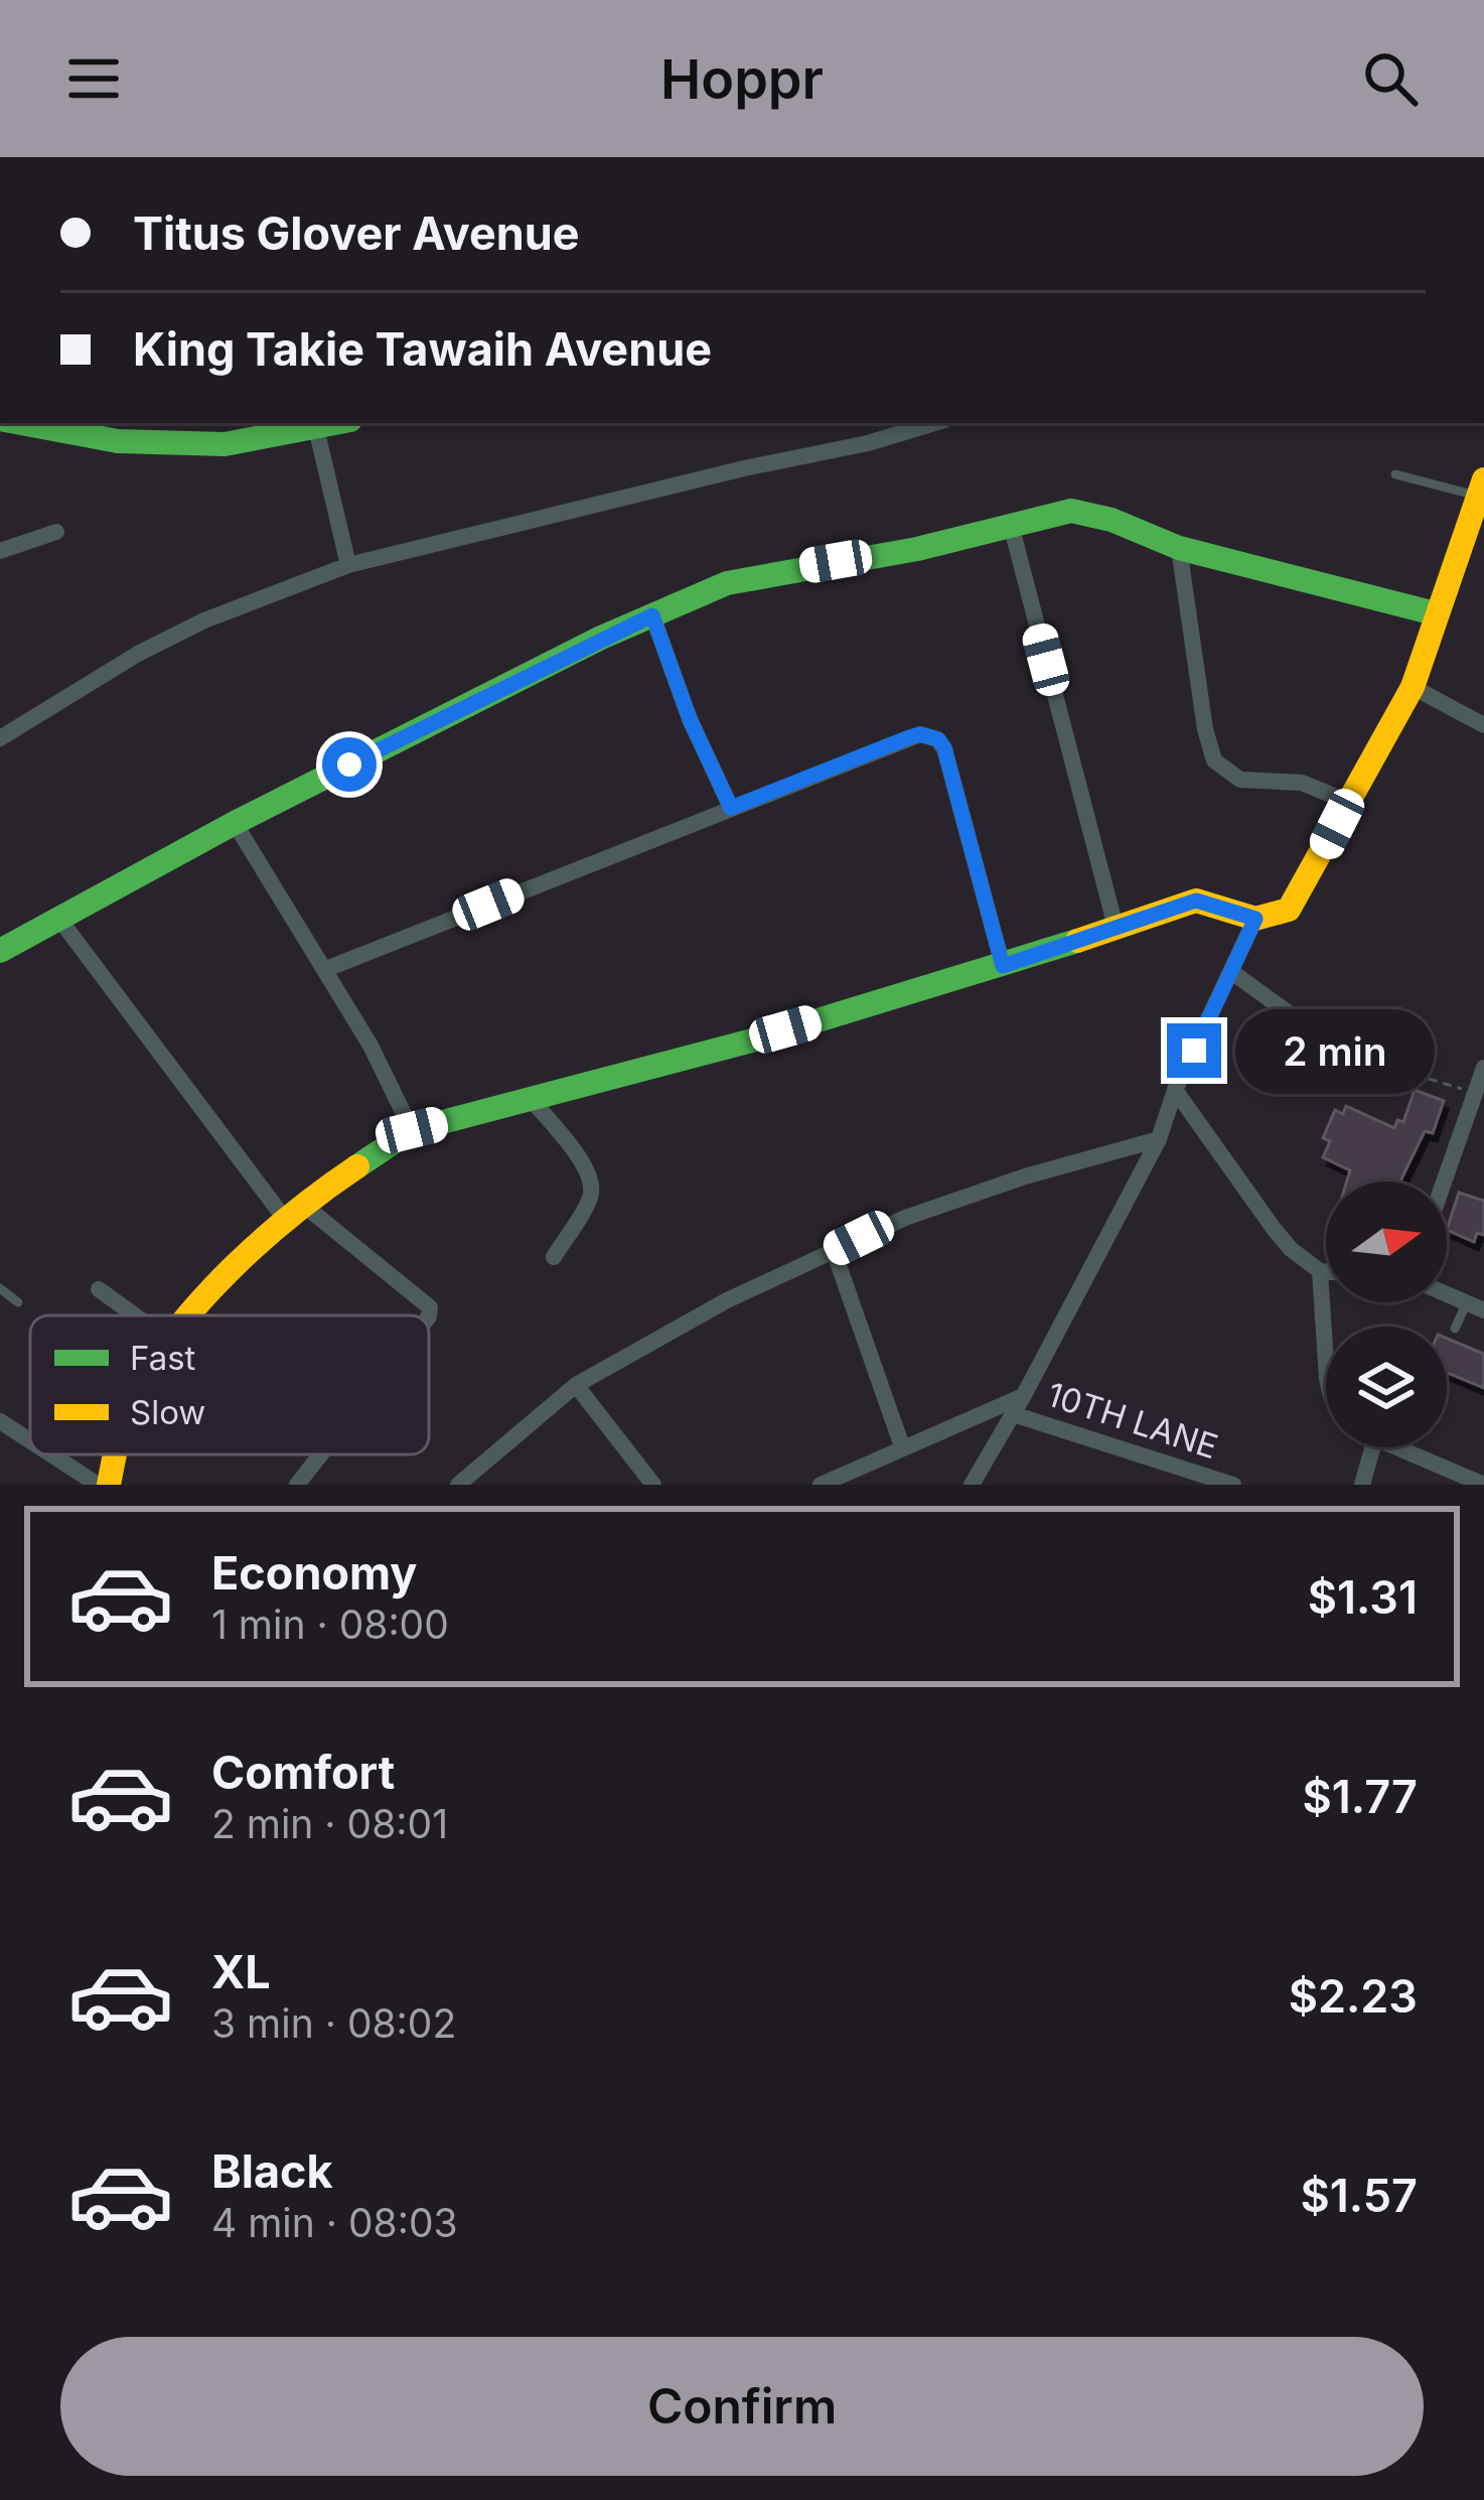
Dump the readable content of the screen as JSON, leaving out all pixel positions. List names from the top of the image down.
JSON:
{
  "streets": {
    "street": ["10TH LANE"]
  },
  "legend": ["Fast", "Slow"],
  "north": "right",
  "page": {
    "header": "Hoppr",
    "banner": ["Titus Glover Avenue", "King Takie Tawaih Avenue"],
    "bubble": "2 min",
    "list": [
      {
        "name": "Economy",
        "note": "1 min · 08:00",
        "value": "$1.31"
      },
      {
        "name": "Comfort",
        "note": "2 min · 08:01",
        "value": "$1.77"
      },
      {
        "name": "XL",
        "note": "3 min · 08:02",
        "value": "$2.23"
      },
      {
        "name": "Black",
        "note": "4 min · 08:03",
        "value": "$1.57"
      }
    ],
    "buttons": "Confirm"
  }
}
